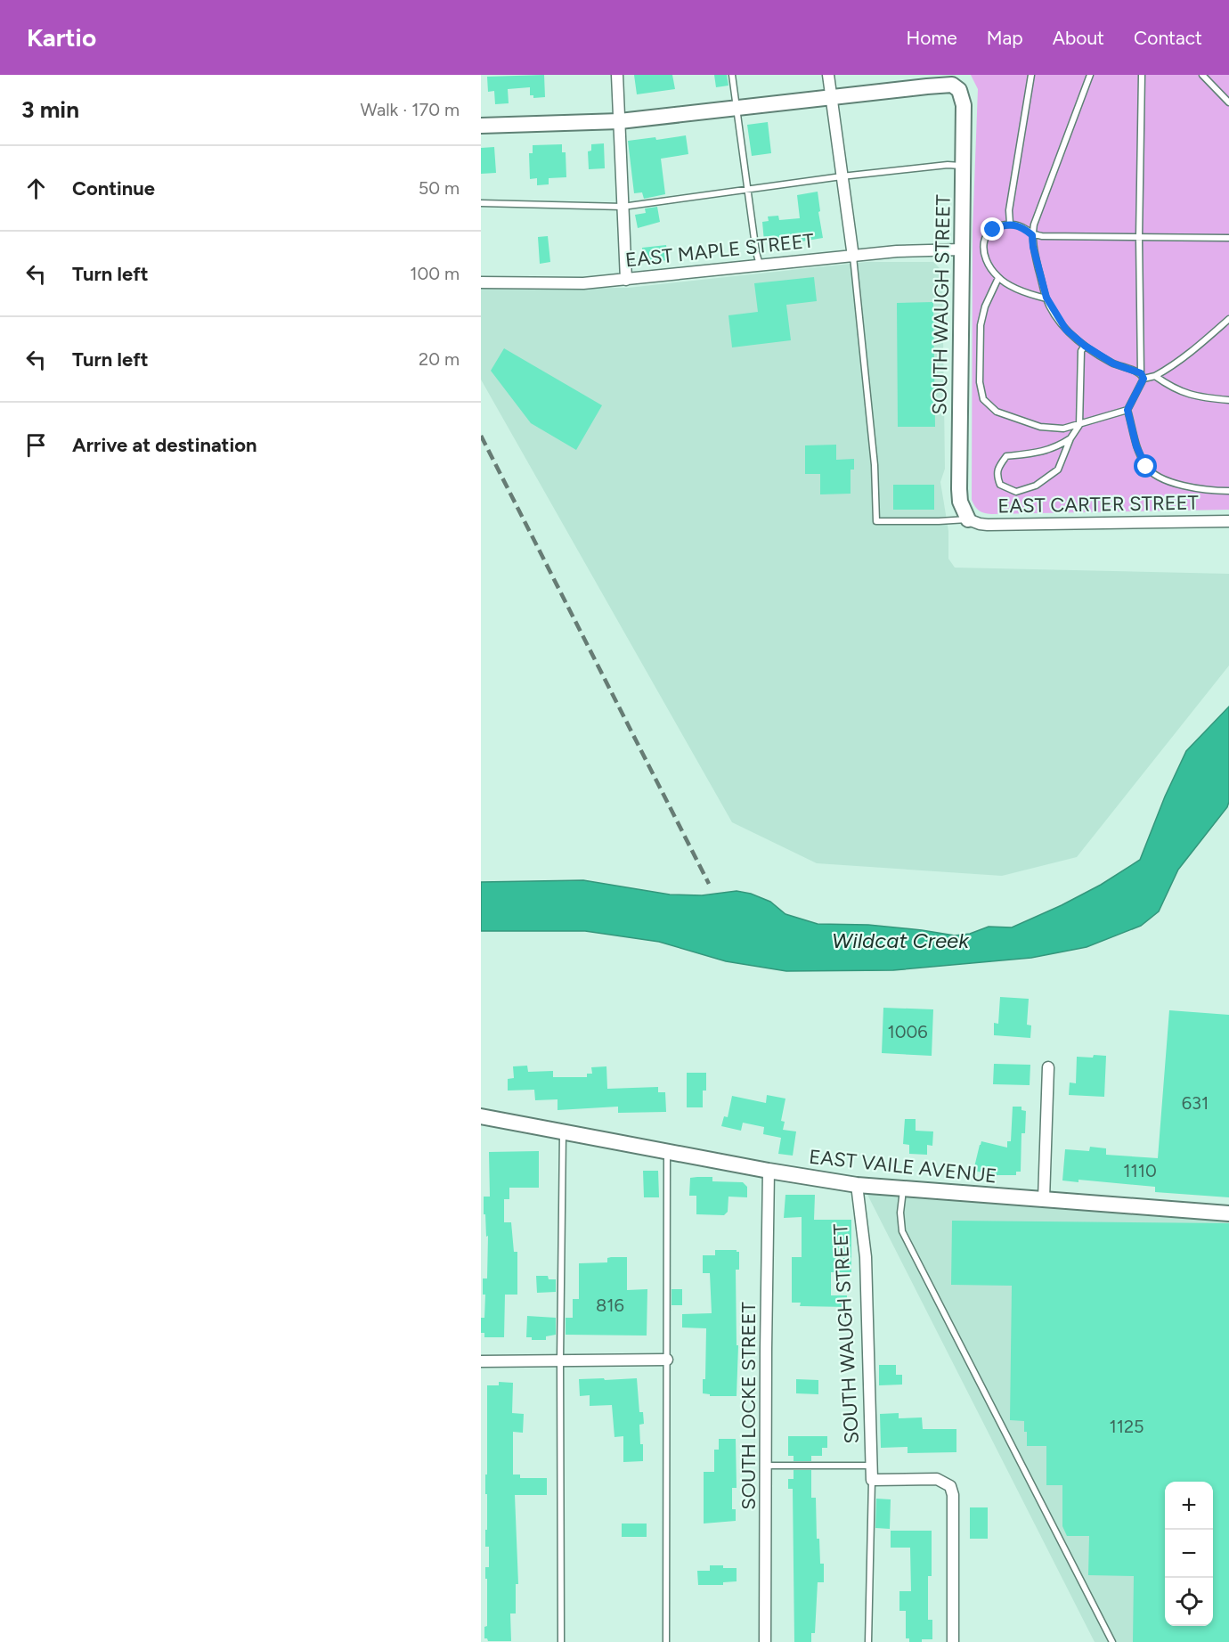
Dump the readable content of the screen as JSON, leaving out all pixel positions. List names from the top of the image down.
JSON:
{
  "streets": {
    "street": [
      "EAST MAPLE STREET",
      "SOUTH WAUGH STREET",
      "EAST CARTER STREET",
      "EAST VAILE AVENUE",
      "SOUTH LOCKE STREET"
    ]
  },
  "crossings": [
    ["EAST MAPLE STREET", "SOUTH WAUGH STREET"],
    ["SOUTH WAUGH STREET", "EAST CARTER STREET"],
    ["SOUTH WAUGH STREET", "EAST VAILE AVENUE"],
    ["EAST VAILE AVENUE", "SOUTH LOCKE STREET"]
  ],
  "water": ["Wildcat Creek"],
  "house_numbers": [
    "1006",
    "631",
    "1110",
    "816",
    "1125"
  ],
  "page": {
    "header": "Kartio",
    "nav": [
      "Home",
      "Map",
      "About",
      "Contact"
    ],
    "heading": ["3 min", "Walk · 170 m"],
    "list": [
      ["Continue", "50 m"],
      ["Turn left", "100 m"],
      ["Turn left", "20 m"],
      "Arrive at destination"
    ],
    "map_buttons": ["+", "−"]
  }
}
